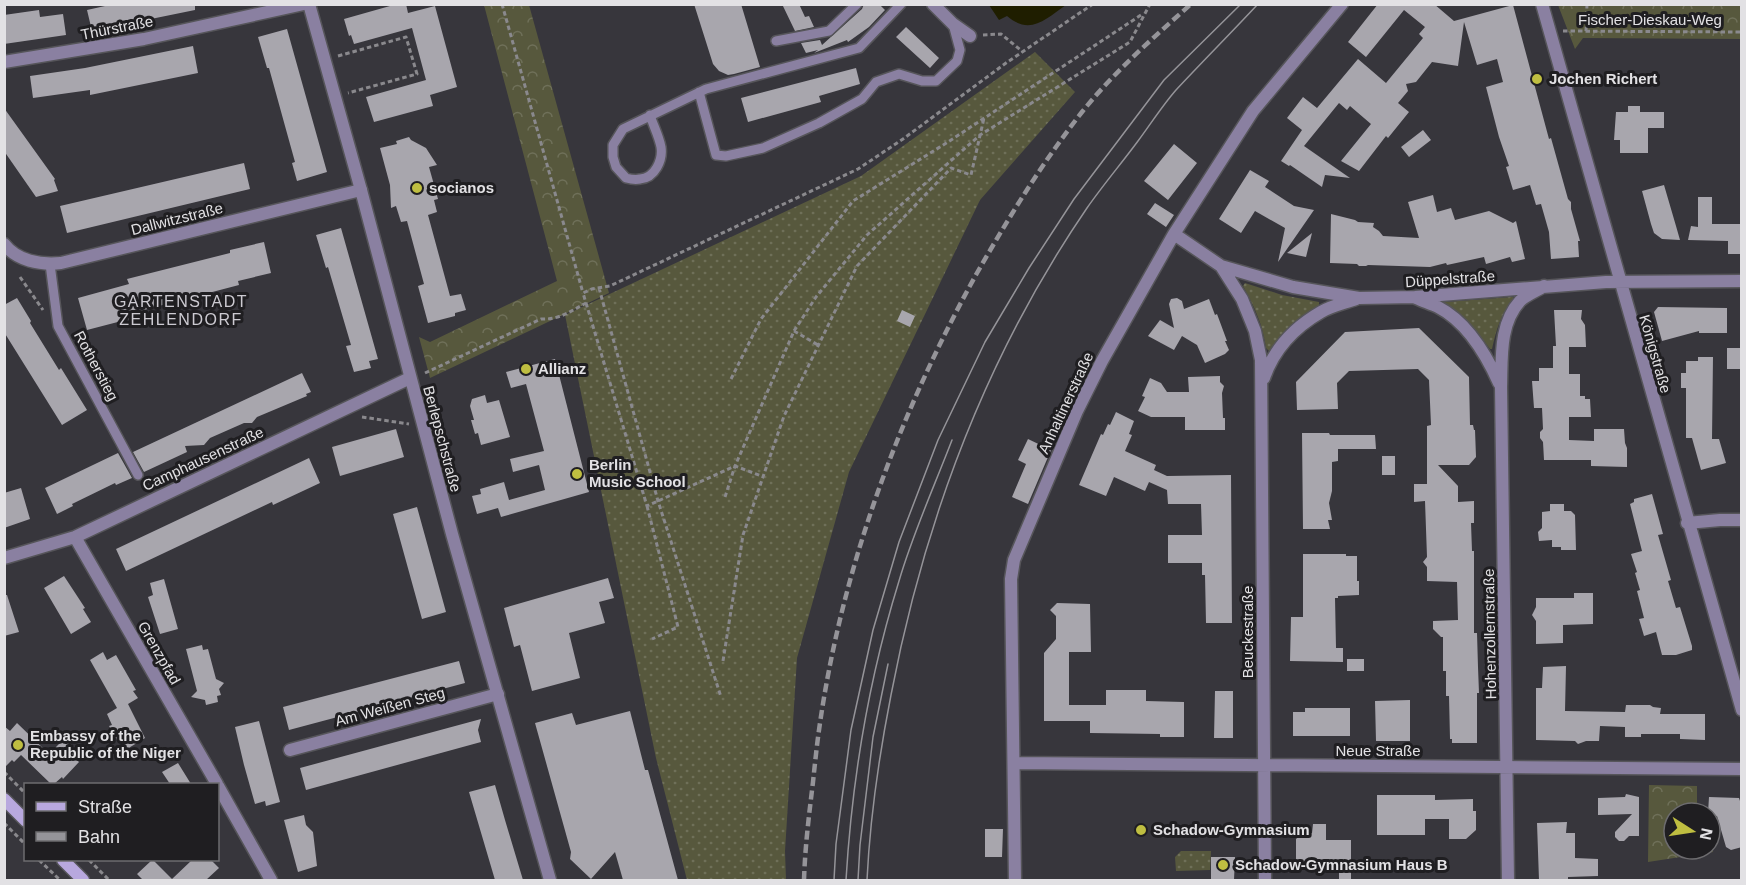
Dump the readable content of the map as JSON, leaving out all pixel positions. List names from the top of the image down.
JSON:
{
  "streets": {
    "street": [
      "Thürstraße",
      "Dallwitzstraße",
      "Düppelstraße",
      "Königstraße",
      "Anhaltinerstraße",
      "Berlepschstraße",
      "Camphausenstraße",
      "Beuckestraße",
      "Hohenzollernstraße",
      "Grenzpfad",
      "Am Weißen Steg",
      "Neue Straße"
    ],
    "lane": ["Rotherstieg"],
    "path": ["Fischer-Dieskau-Weg"]
  },
  "crossings": [
    ["Dallwitzstraße", "Rotherstieg"],
    ["Dallwitzstraße", "Berlepschstraße"],
    ["Düppelstraße", "Königstraße"],
    ["Düppelstraße", "Anhaltinerstraße"],
    ["Düppelstraße", "Beuckestraße"],
    ["Düppelstraße", "Hohenzollernstraße"],
    ["Anhaltinerstraße", "Neue Straße"],
    ["Berlepschstraße", "Camphausenstraße"],
    ["Berlepschstraße", "Am Weißen Steg"],
    ["Camphausenstraße", "Grenzpfad"],
    ["Beuckestraße", "Neue Straße"],
    ["Hohenzollernstraße", "Neue Straße"]
  ],
  "districts": ["GARTENSTADT ZEHLENDORF"],
  "places": [
    "Jochen Richert",
    "socianos",
    "Allianz",
    "Berlin Music School",
    "Embassy of the Republic of the Niger",
    "Schadow-Gymnasium",
    "Schadow-Gymnasium Haus B"
  ],
  "legend": ["Straße", "Bahn"],
  "north": "right"
}
